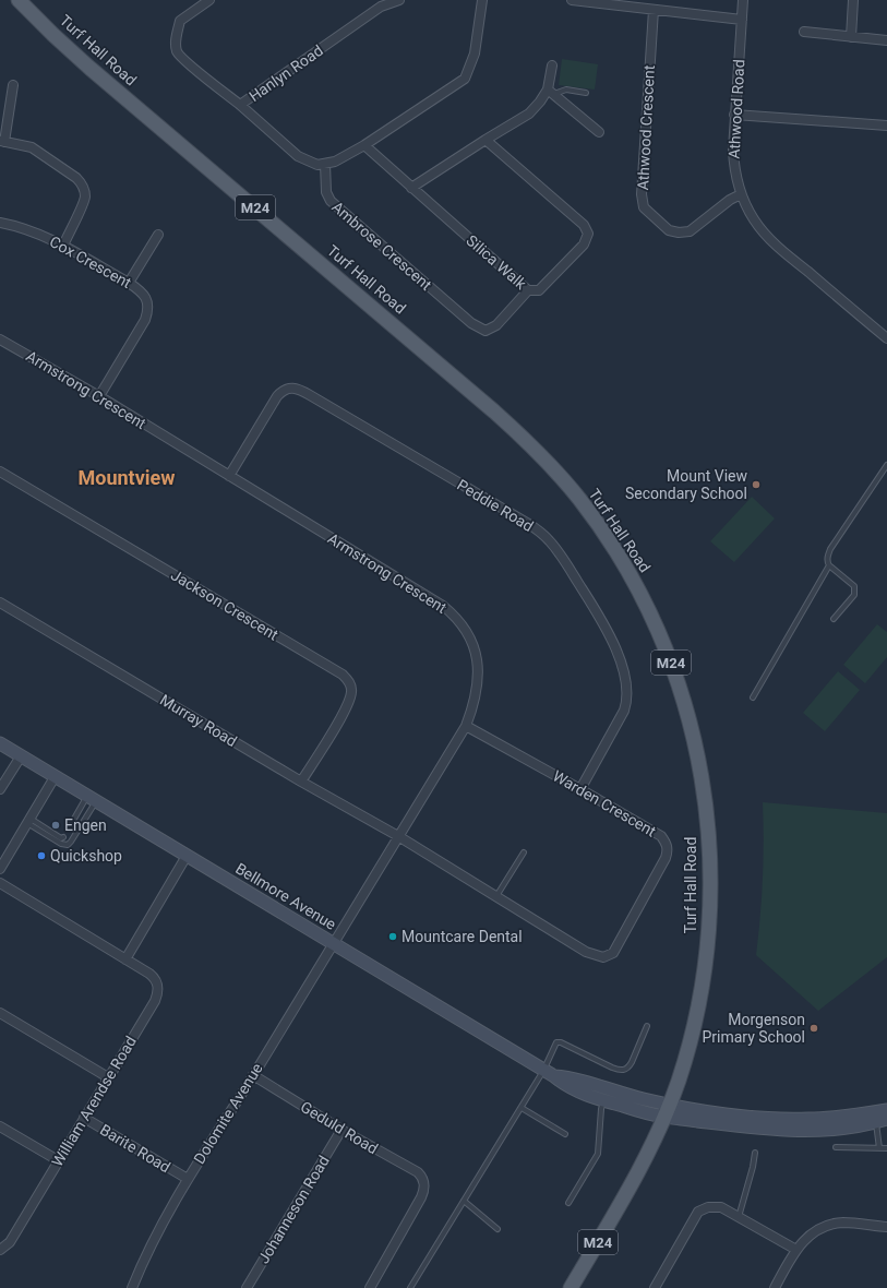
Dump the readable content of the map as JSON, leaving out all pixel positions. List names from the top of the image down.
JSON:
{
  "streets": {
    "main road": ["Turf Hall Road", "M24"],
    "street": [
      "Hanlyn Road",
      "Athwood Road",
      "Athwood Crescent",
      "Ambrose Crescent",
      "Cox Crescent",
      "Silica Walk",
      "Armstrong Crescent",
      "Peddie Road",
      "Jackson Crescent",
      "Murray Road",
      "Warden Crescent",
      "Bellmore Avenue",
      "William Arendse Road",
      "Dolomite Avenue",
      "Geduld Road",
      "Barite Road",
      "Johanneson Road"
    ]
  },
  "crossings": [
    ["Turf Hall Road", "Bellmore Avenue"],
    ["Hanlyn Road", "Ambrose Crescent"],
    ["Athwood Road", "Athwood Crescent"],
    ["Ambrose Crescent", "Silica Walk"],
    ["Cox Crescent", "Armstrong Crescent"],
    ["Armstrong Crescent", "Peddie Road"],
    ["Armstrong Crescent", "Murray Road"],
    ["Armstrong Crescent", "Warden Crescent"],
    ["Armstrong Crescent", "Bellmore Avenue"],
    ["Armstrong Crescent", "Dolomite Avenue"],
    ["Peddie Road", "Warden Crescent"],
    ["Jackson Crescent", "Murray Road"],
    ["Murray Road", "Warden Crescent"],
    ["Bellmore Avenue", "Dolomite Avenue"],
    ["William Arendse Road", "Barite Road"],
    ["Dolomite Avenue", "Geduld Road"],
    ["Dolomite Avenue", "Barite Road"],
    ["Geduld Road", "Johanneson Road"]
  ],
  "districts": ["Mountview"],
  "places": [
    "Mount View Secondary School",
    "Engen",
    "Quickshop",
    "Mountcare Dental",
    "Morgenson Primary School"
  ]
}
